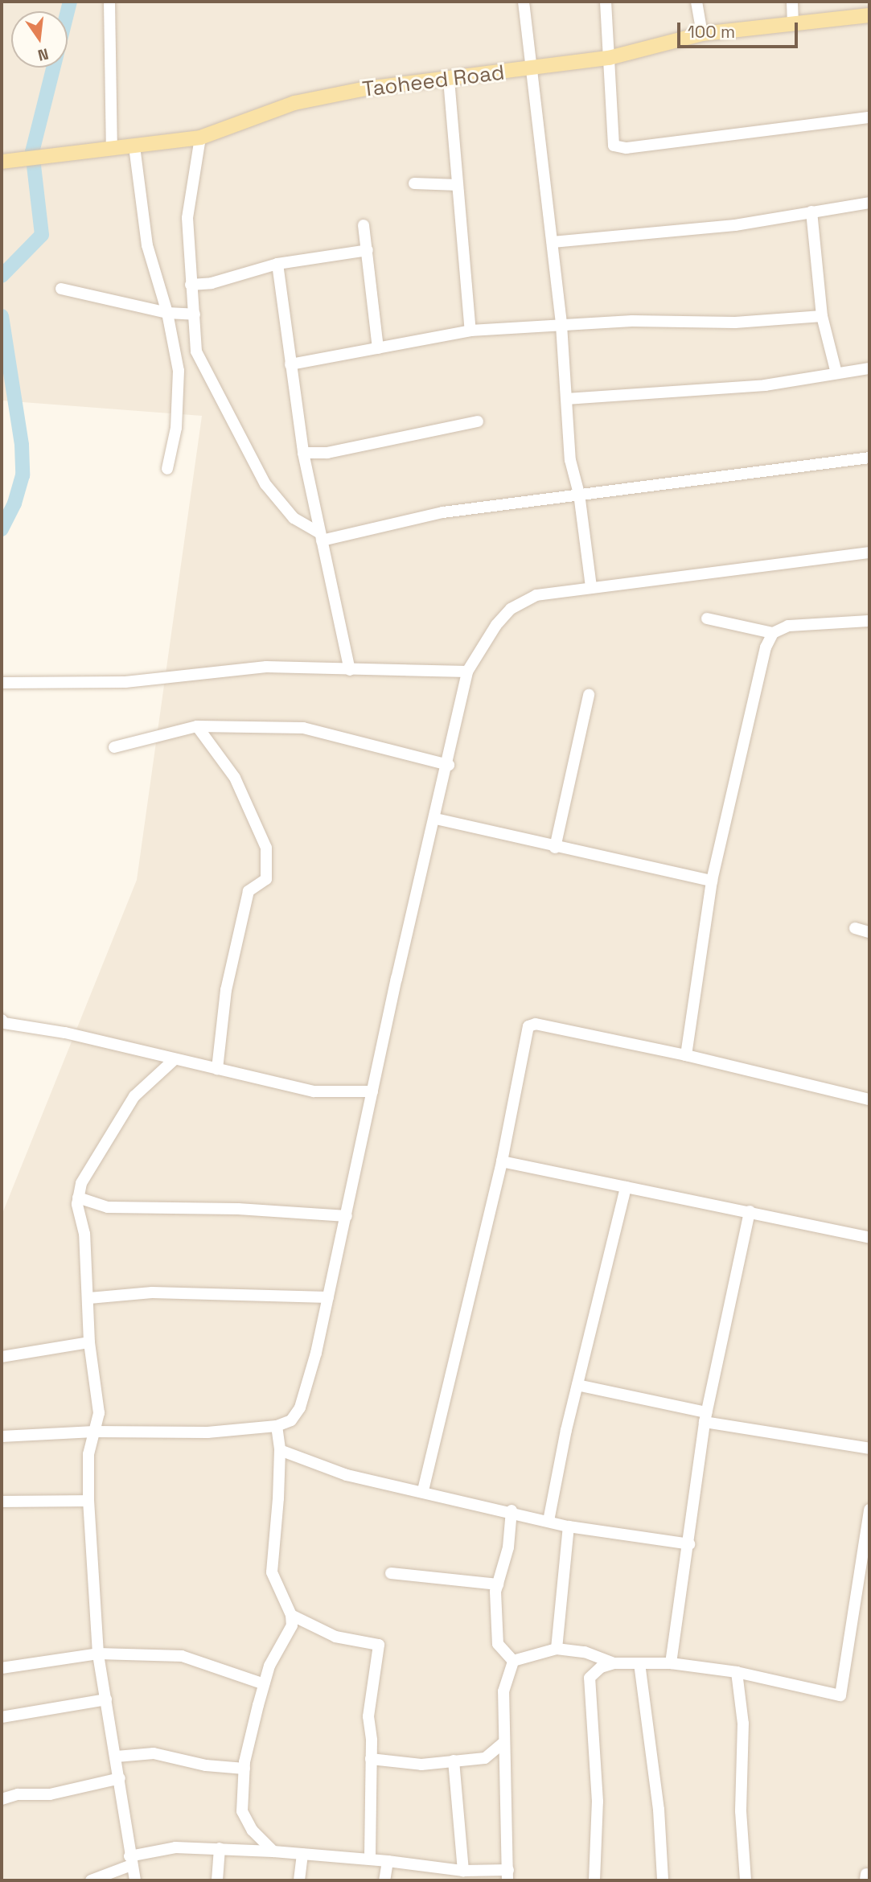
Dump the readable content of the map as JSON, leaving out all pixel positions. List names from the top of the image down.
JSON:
{
  "streets": {
    "main road": ["Taoheed Road"]
  },
  "scale_bar": "100 m",
  "north": "bottom"
}
